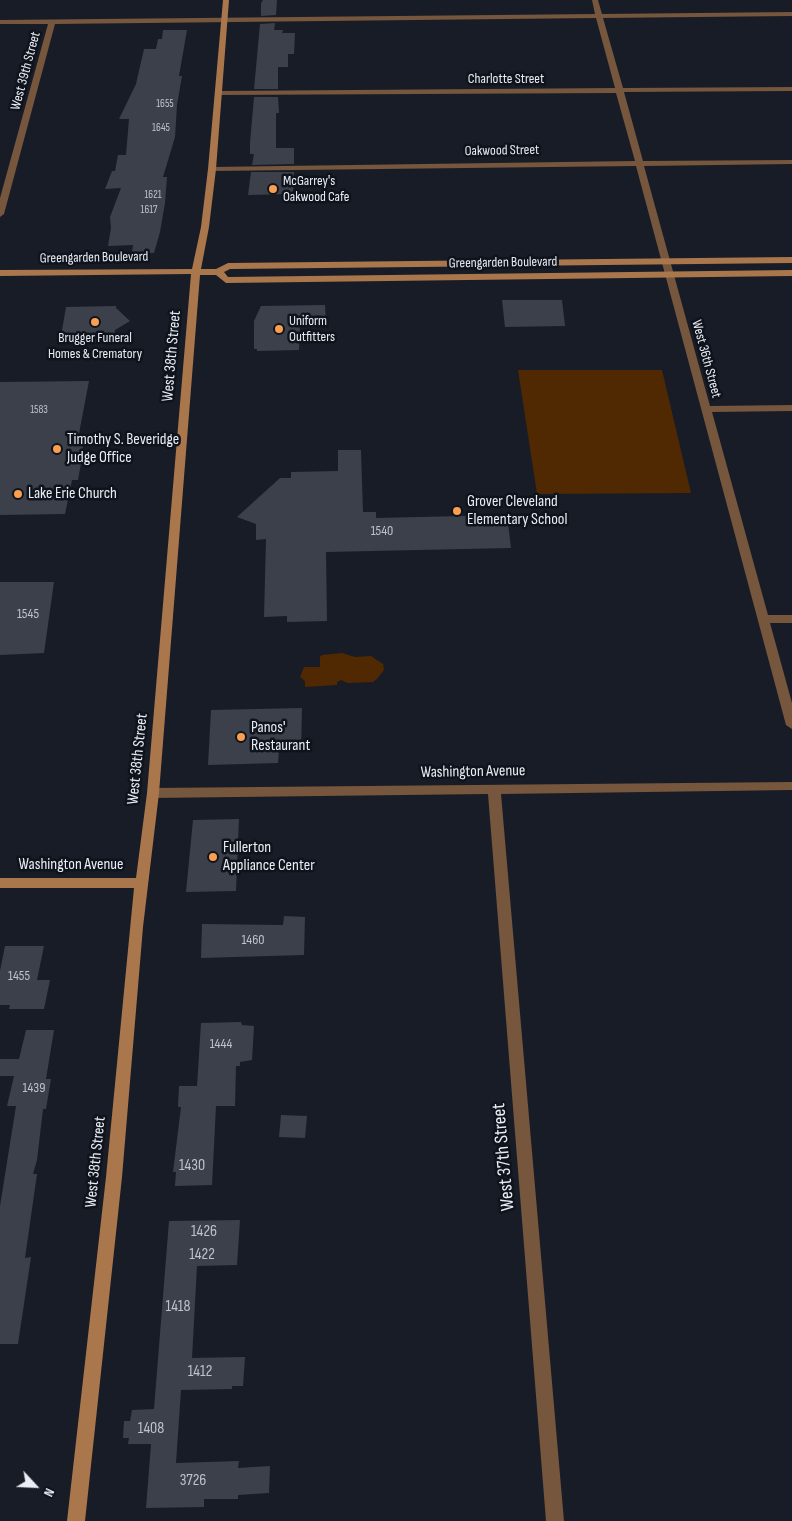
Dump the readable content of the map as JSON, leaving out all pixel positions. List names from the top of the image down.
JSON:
{
  "streets": {
    "main road": ["Greengarden Boulevard", "West 38th Street", "Washington Avenue"],
    "street": [
      "West 39th Street",
      "Charlotte Street",
      "Oakwood Street",
      "West 36th Street",
      "West 37th Street"
    ]
  },
  "crossings": [
    ["Charlotte Street", "West 38th Street"],
    ["Charlotte Street", "West 36th Street"],
    ["Oakwood Street", "West 38th Street"],
    ["Oakwood Street", "West 36th Street"],
    ["Greengarden Boulevard", "West 38th Street"],
    ["Greengarden Boulevard", "West 36th Street"],
    ["West 38th Street", "Washington Avenue"],
    ["Washington Avenue", "West 37th Street"]
  ],
  "places": [
    "McGarrey's Oakwood Cafe",
    "Brugger Funeral Homes & Crematory",
    "Uniform Outfitters",
    "Timothy S. Beveridge Judge Office",
    "Lake Erie Church",
    "Grover Cleveland Elementary School",
    "Panos' Restaurant",
    "Fullerton Appliance Center"
  ],
  "house_numbers": [
    "1655",
    "1645",
    "1621",
    "1617",
    "1583",
    "1540",
    "1545",
    "1460",
    "1455",
    "1444",
    "1439",
    "1430",
    "1426",
    "1422",
    "1418",
    "1412",
    "1408",
    "3726"
  ],
  "north": "bottom right"
}
